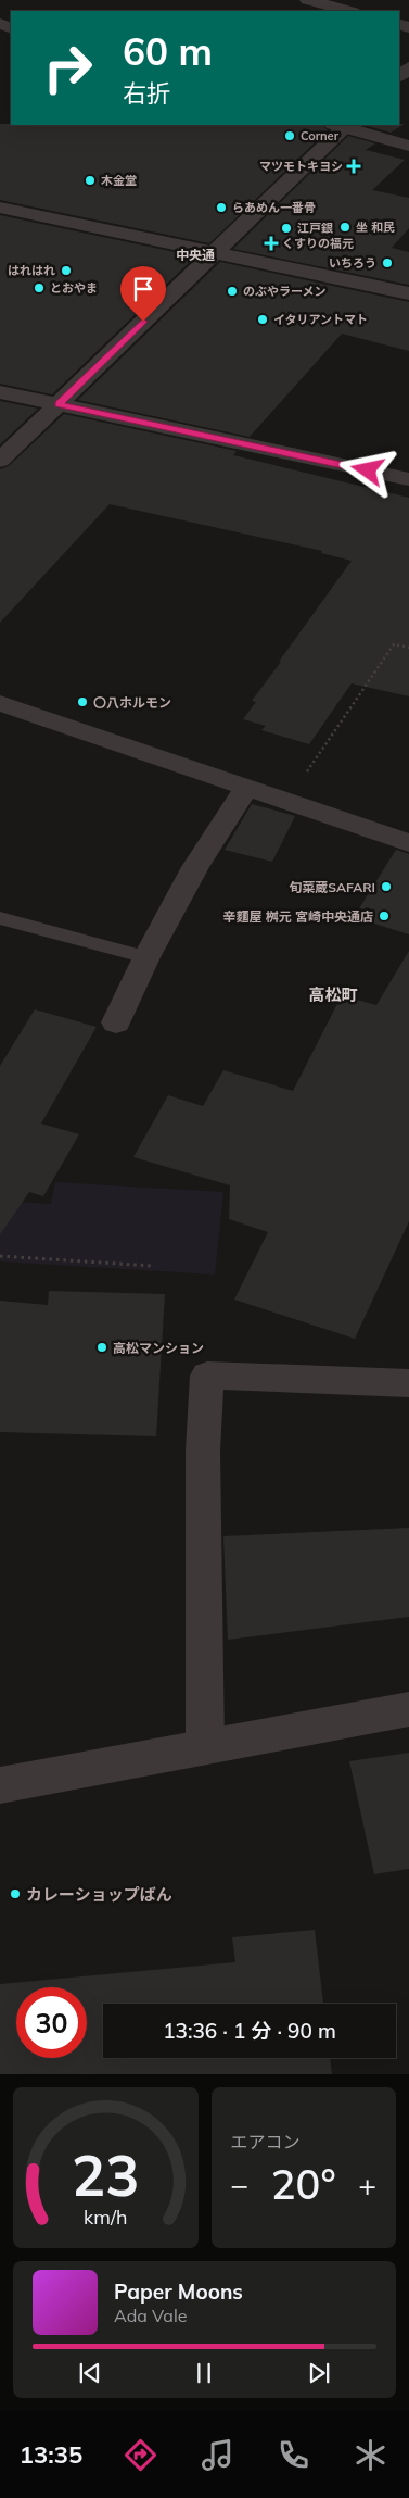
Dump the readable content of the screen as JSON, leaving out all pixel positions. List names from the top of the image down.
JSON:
{
  "districts": ["中央通", "高松町"],
  "places": {
    "other": [
      "Corner",
      "木金堂",
      "らあめん一番骨",
      "坐 和民",
      "江戸銀",
      "いちろう",
      "はれはれ",
      "とおやま",
      "のぶやラーメン",
      "イタリアントマト",
      "〇八ホルモン",
      "旬菜蔵SAFARI",
      "辛麵屋 桝元 宮崎中央通店",
      "高松マンション",
      "カレーショップばん"
    ],
    "health": ["マツモトキヨシ", "くすりの福元"]
  },
  "page": {
    "turn": ["60 m", "右折"],
    "limit": "30",
    "trip": "13:36 · 1 分 · 90 m",
    "tile": "エアコン",
    "heat": ["−", "20°", "+"],
    "song": ["Paper Moons", "Ada Vale"],
    "tabs": "13:35",
    "gauge": ["23", "km/h"]
  }
}
